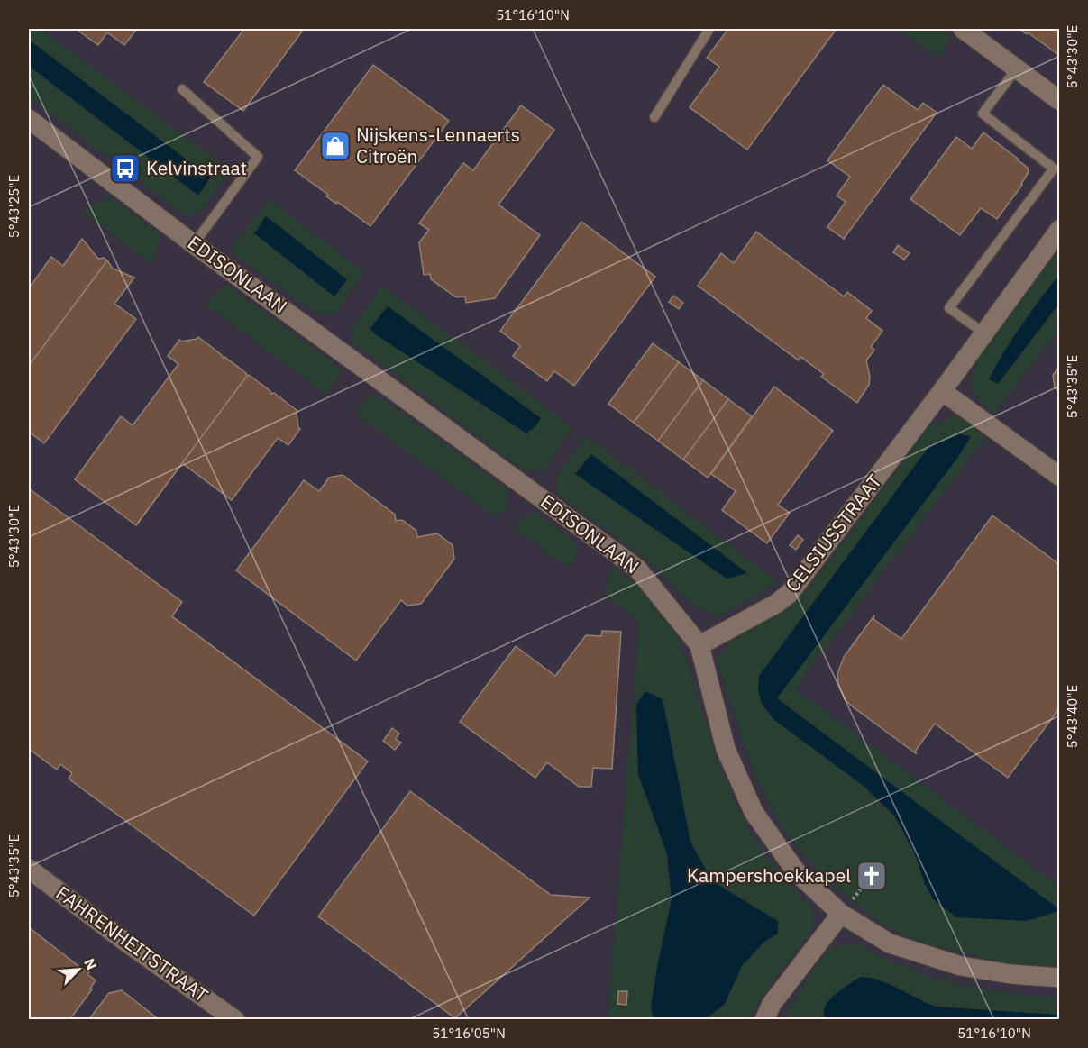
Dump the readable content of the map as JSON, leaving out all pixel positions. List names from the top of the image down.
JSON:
{
  "streets": {
    "street": ["EDISONLAAN", "CELSIUSSTRAAT", "FAHRENHEITSTRAAT"]
  },
  "crossings": [
    ["EDISONLAAN", "CELSIUSSTRAAT"]
  ],
  "places": {
    "shop": ["Nijskens-Lennaerts Citroën"],
    "bus stop": ["Kelvinstraat"],
    "church": ["Kampershoekkapel"]
  },
  "north": "top right",
  "coordinates": [
    "51°16'10\"N",
    "5°43'30\"E",
    "5°43'25\"E",
    "5°43'35\"E",
    "5°43'40\"E",
    "51°16'05\"N"
  ]
}
